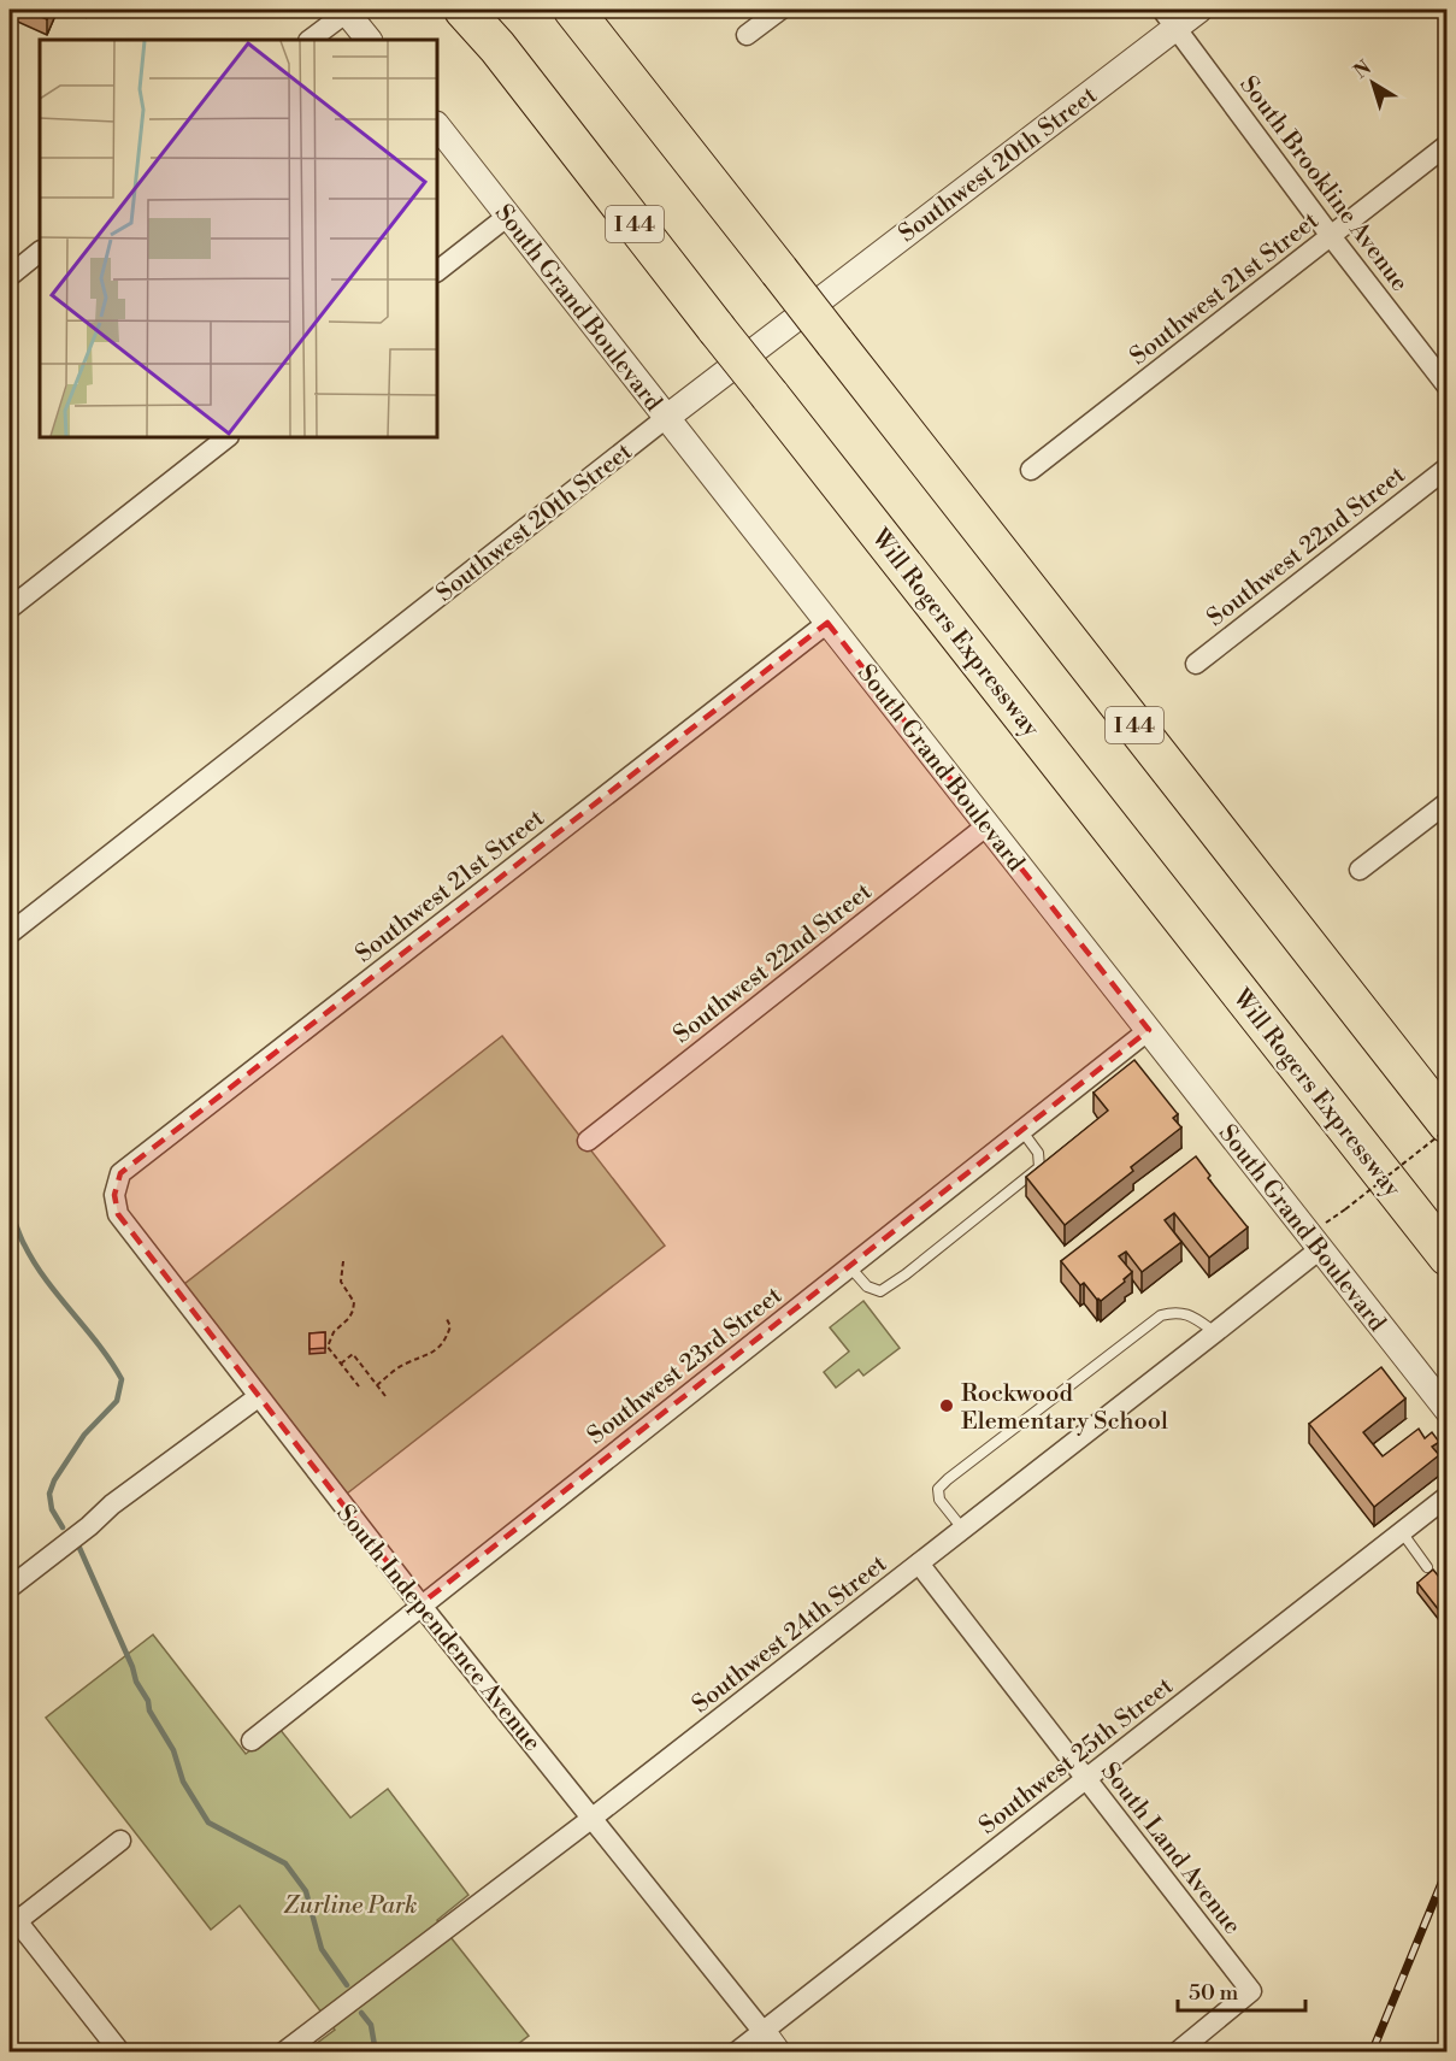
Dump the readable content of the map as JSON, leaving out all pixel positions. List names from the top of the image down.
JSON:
{
  "streets": {
    "highway": ["I 44", "Will Rogers Expressway"],
    "street": [
      "Southwest 20th Street",
      "South Brookline Avenue",
      "Southwest 21st Street",
      "South Grand Boulevard",
      "Southwest 22nd Street",
      "Southwest 23rd Street",
      "South Independence Avenue",
      "Southwest 24th Street",
      "Southwest 25th Street",
      "South Land Avenue"
    ]
  },
  "crossings": [
    ["Southwest 20th Street", "South Brookline Avenue"],
    ["Southwest 20th Street", "South Grand Boulevard"],
    ["South Brookline Avenue", "Southwest 21st Street"],
    ["Southwest 21st Street", "South Grand Boulevard"],
    ["Southwest 21st Street", "South Independence Avenue"],
    ["South Grand Boulevard", "Southwest 22nd Street"],
    ["South Grand Boulevard", "Southwest 23rd Street"],
    ["South Grand Boulevard", "Southwest 24th Street"],
    ["Southwest 23rd Street", "South Independence Avenue"],
    ["South Independence Avenue", "Southwest 24th Street"],
    ["South Independence Avenue", "Southwest 25th Street"],
    ["Southwest 24th Street", "South Land Avenue"],
    ["Southwest 25th Street", "South Land Avenue"]
  ],
  "parks": ["Zurline Park"],
  "places": ["Rockwood Elementary School"],
  "scale_bar": "50 m",
  "north": "top left"
}
